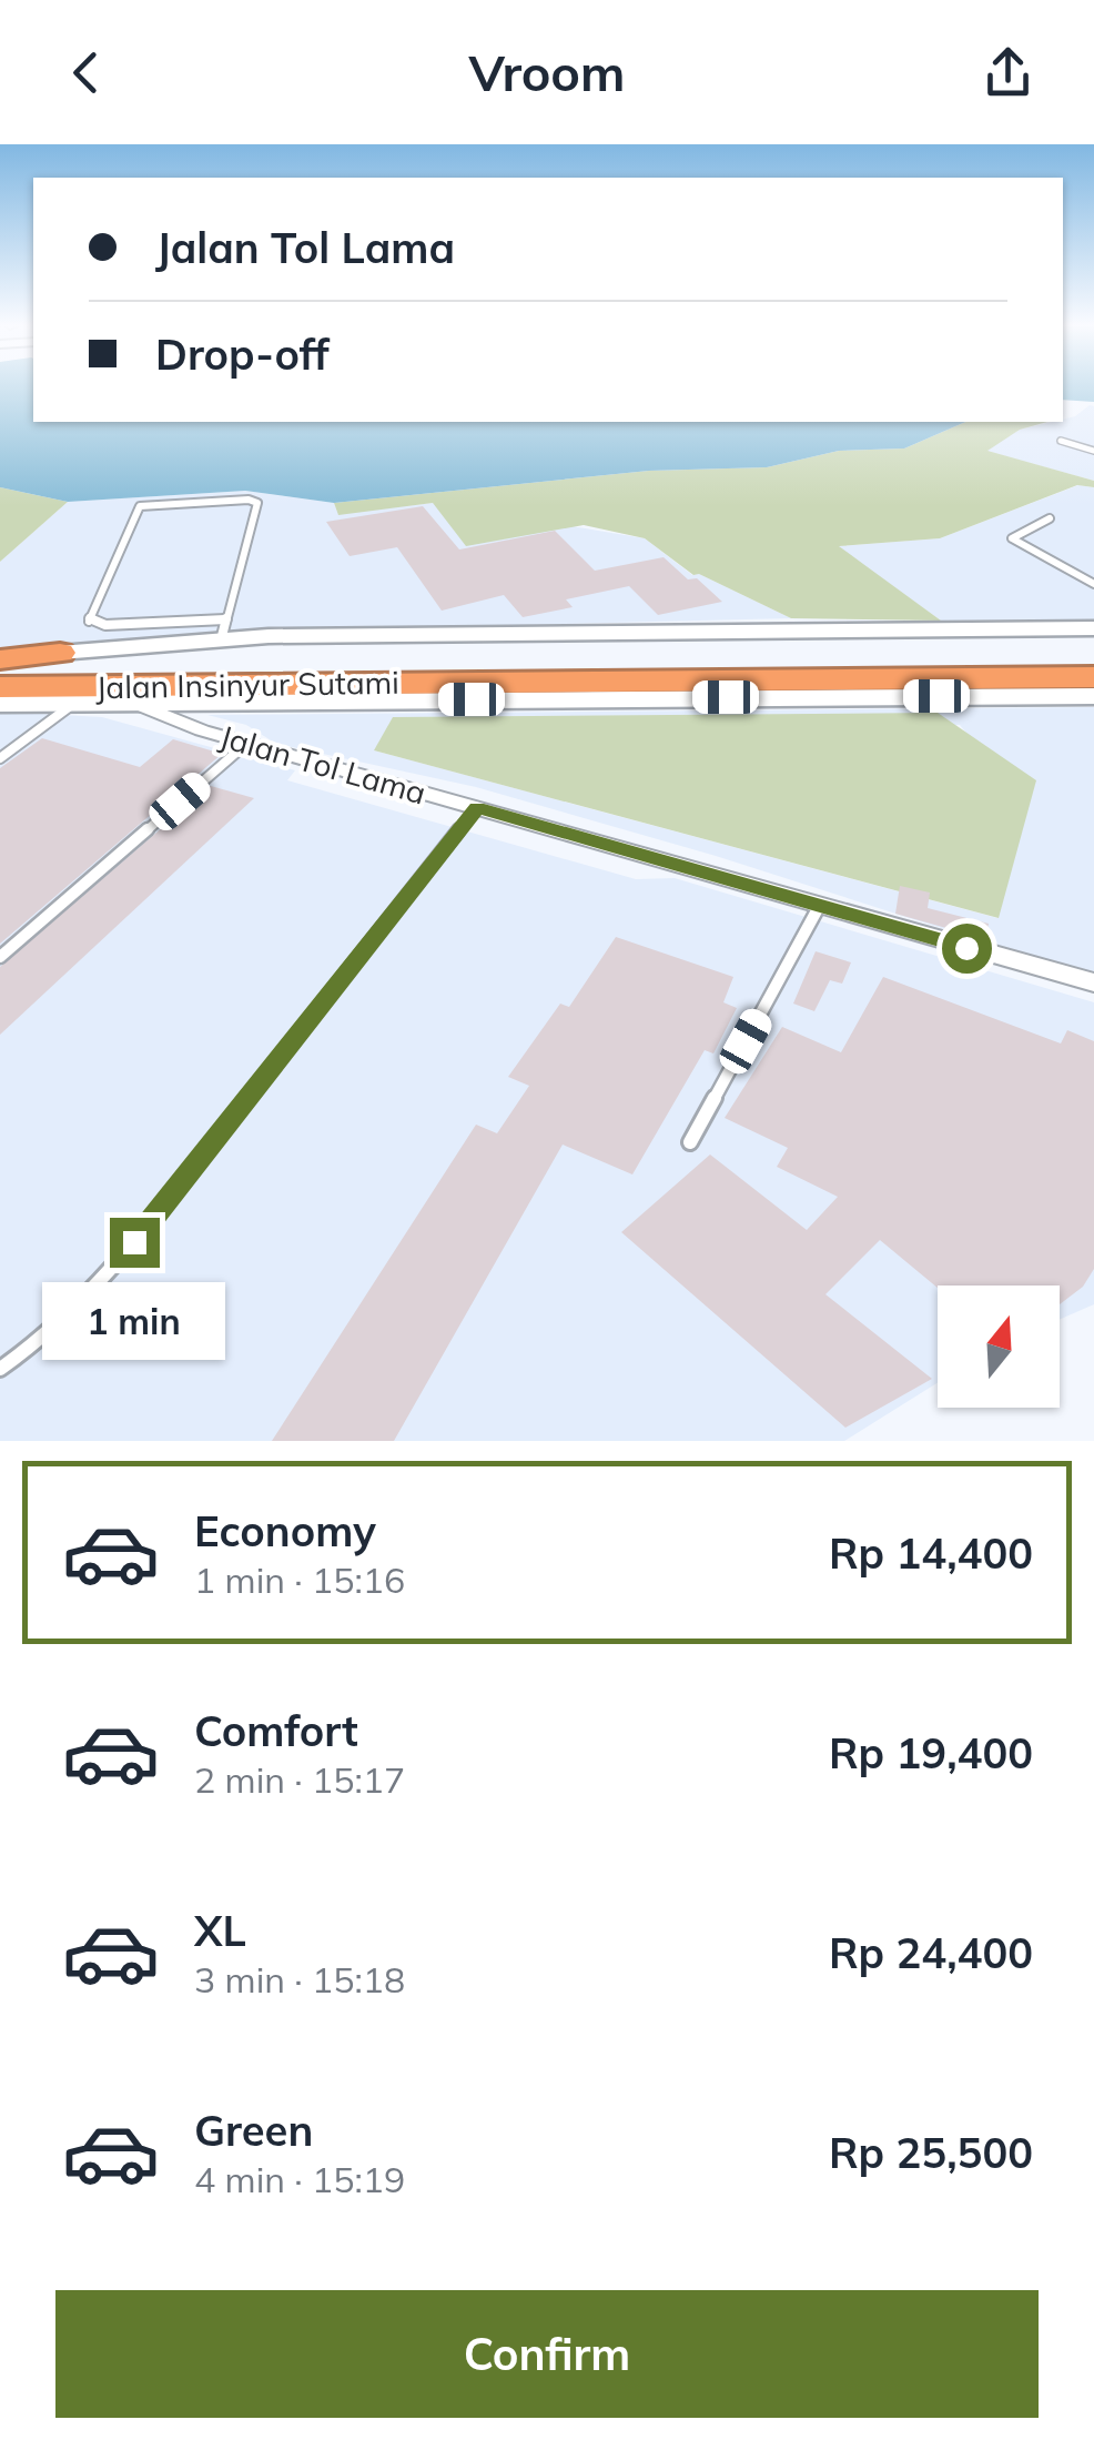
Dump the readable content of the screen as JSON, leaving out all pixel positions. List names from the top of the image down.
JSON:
{
  "streets": {
    "highway": ["Jalan Insinyur Sutami"],
    "street": ["Jalan Tol Lama"]
  },
  "north": "top",
  "page": {
    "header": "Vroom",
    "banner": ["Jalan Tol Lama", "Drop-off"],
    "bubble": "1 min",
    "list": [
      {
        "name": "Economy",
        "note": "1 min · 15:16",
        "value": "Rp 14,400"
      },
      {
        "name": "Comfort",
        "note": "2 min · 15:17",
        "value": "Rp 19,400"
      },
      {
        "name": "XL",
        "note": "3 min · 15:18",
        "value": "Rp 24,400"
      },
      {
        "name": "Green",
        "note": "4 min · 15:19",
        "value": "Rp 25,500"
      }
    ],
    "buttons": "Confirm"
  }
}
